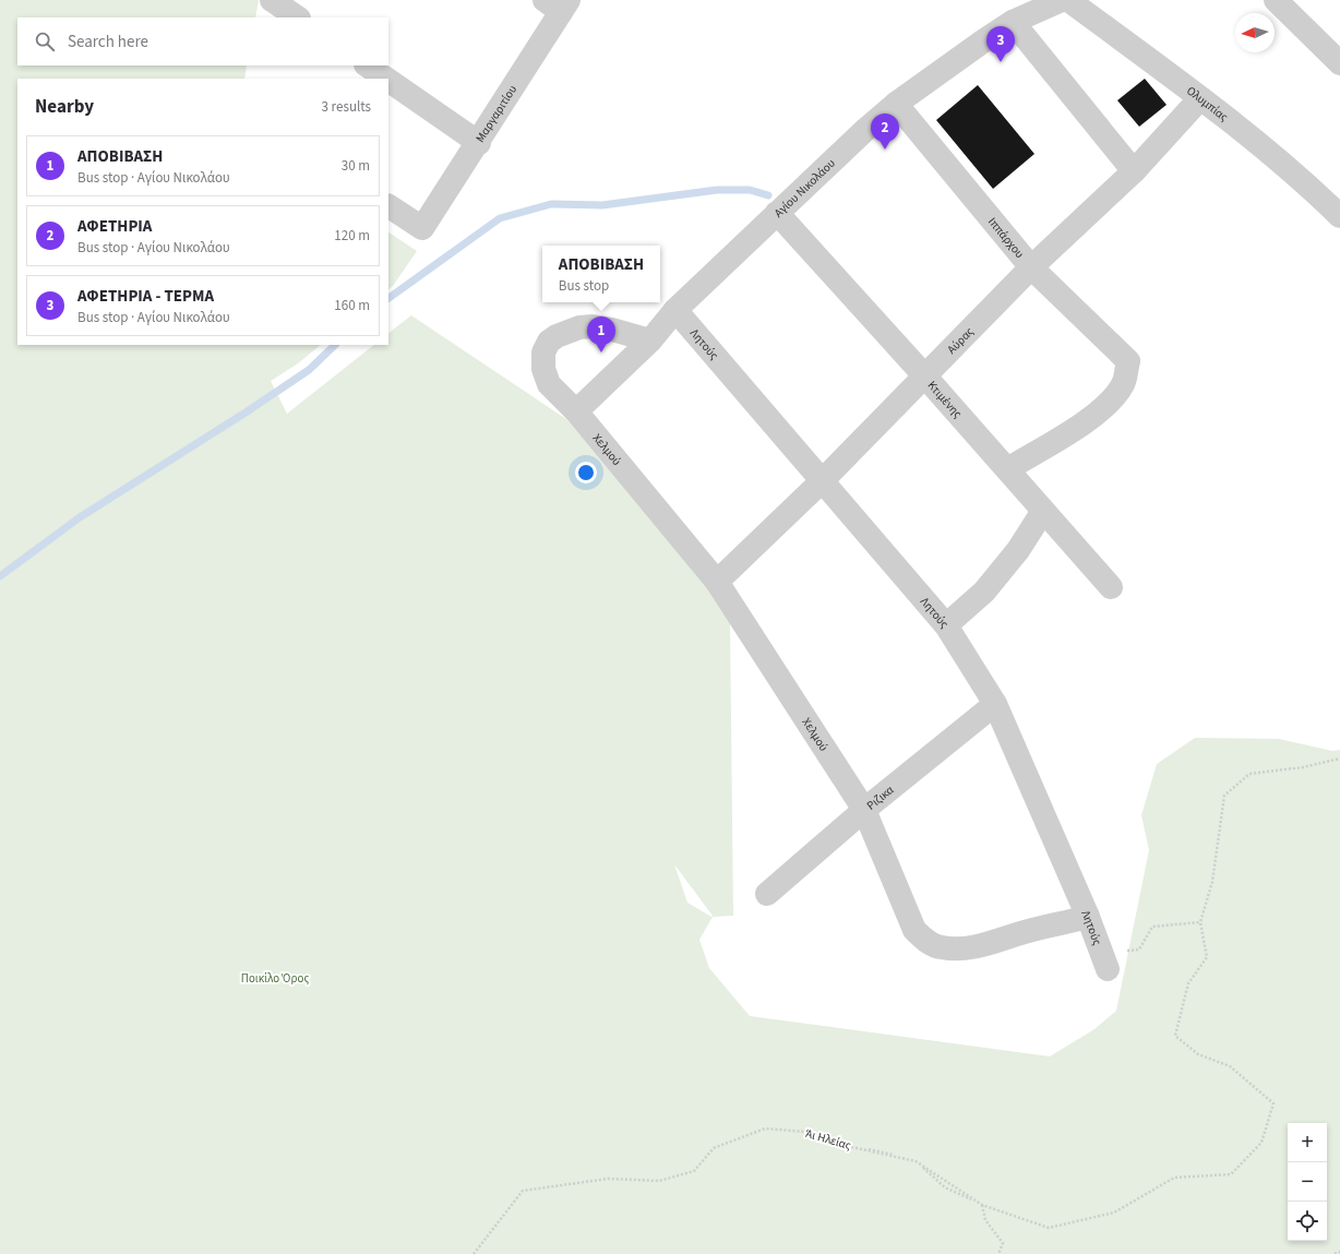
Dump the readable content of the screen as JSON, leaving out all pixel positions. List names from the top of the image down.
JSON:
{
  "streets": {
    "street": [
      "Ολυμπίας",
      "Μαργαριτίου",
      "Αγίου Νικολάου",
      "Ιππάρχου",
      "Αύρας",
      "Λητούς",
      "Κτιμένης",
      "Χελμού",
      "Ριζικα"
    ],
    "path": ["Άι Ηλείας"]
  },
  "crossings": [
    ["Ολυμπίας", "Αύρας"],
    ["Αγίου Νικολάου", "Ιππάρχου"],
    ["Αγίου Νικολάου", "Λητούς"],
    ["Αγίου Νικολάου", "Κτιμένης"],
    ["Αγίου Νικολάου", "Χελμού"],
    ["Ιππάρχου", "Αύρας"],
    ["Ιππάρχου", "Κτιμένης"],
    ["Αύρας", "Λητούς"],
    ["Αύρας", "Κτιμένης"],
    ["Αύρας", "Χελμού"],
    ["Λητούς", "Χελμού"],
    ["Λητούς", "Ριζικα"],
    ["Χελμού", "Ριζικα"]
  ],
  "parks": ["Ποικίλο Όρος"],
  "north": "left",
  "page": {
    "search": "Search here",
    "pins": ["3", "2", "1"],
    "heading": ["Nearby", "3 results"],
    "list": [
      {
        "mark": "1",
        "name": "ΑΠΟΒΙΒΑΣΗ",
        "note": "Bus stop · Αγίου Νικολάου",
        "value": "30 m"
      },
      {
        "mark": "2",
        "name": "ΑΦΕΤΗΡΙΑ",
        "note": "Bus stop · Αγίου Νικολάου",
        "value": "120 m"
      },
      {
        "mark": "3",
        "name": "ΑΦΕΤΗΡΙΑ - ΤΕΡΜΑ",
        "note": "Bus stop · Αγίου Νικολάου",
        "value": "160 m"
      }
    ],
    "popup": ["ΑΠΟΒΙΒΑΣΗ", "Bus stop"],
    "map_buttons": ["+", "−"]
  }
}
